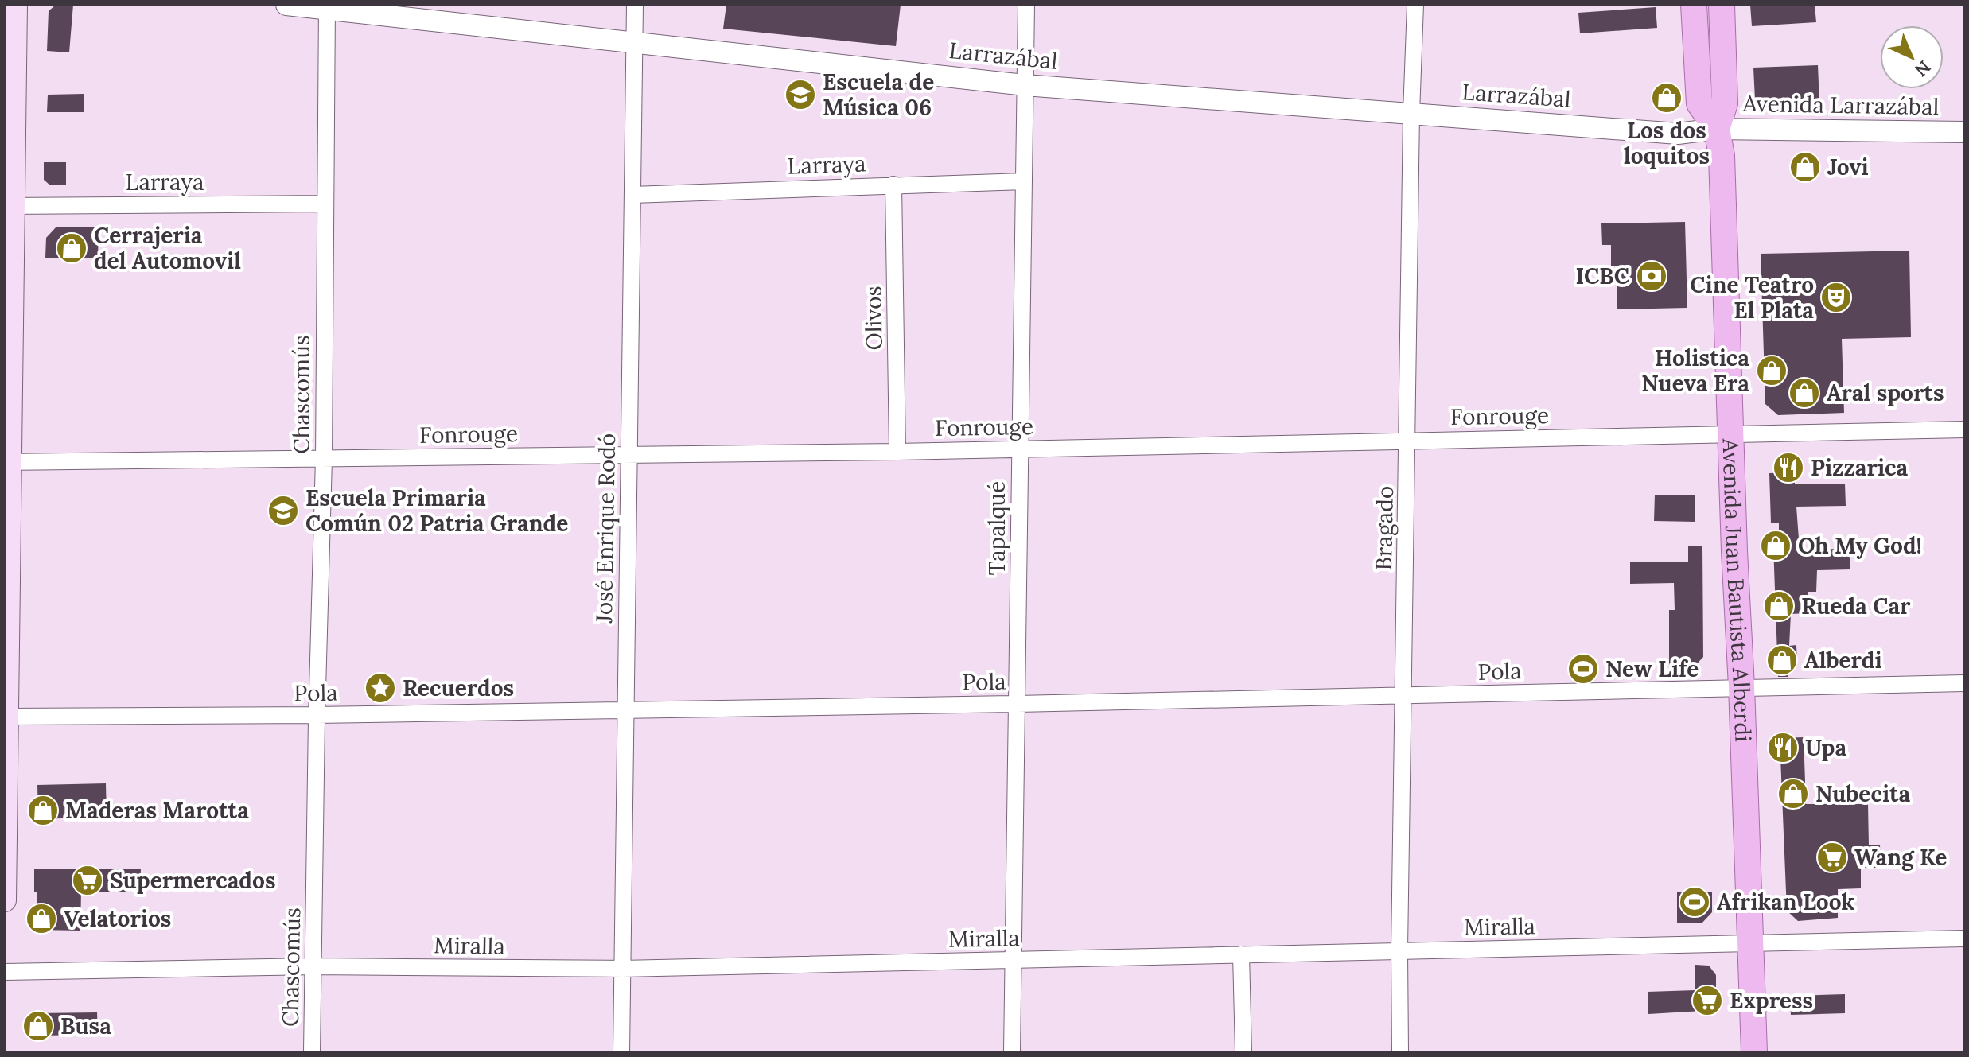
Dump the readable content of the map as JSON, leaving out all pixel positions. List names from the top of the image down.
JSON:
{
  "streets": {
    "main road": ["Avenida Juan Bautista Alberdi"],
    "street": [
      "Larrazábal",
      "Avenida Larrazábal",
      "Larraya",
      "Olivos",
      "Chascomús",
      "Fonrouge",
      "José Enrique Rodó",
      "Tapalqué",
      "Bragado",
      "Pola",
      "Miralla"
    ]
  },
  "crossings": [
    ["Larrazábal", "Avenida Larrazábal"],
    ["Larrazábal", "Chascomús"],
    ["Larrazábal", "José Enrique Rodó"],
    ["Larrazábal", "Tapalqué"],
    ["Larrazábal", "Bragado"],
    ["Larrazábal", "Avenida Juan Bautista Alberdi"],
    ["Avenida Larrazábal", "Avenida Juan Bautista Alberdi"],
    ["Larraya", "Olivos"],
    ["Larraya", "Chascomús"],
    ["Larraya", "José Enrique Rodó"],
    ["Larraya", "Tapalqué"],
    ["Olivos", "Fonrouge"],
    ["Chascomús", "Fonrouge"],
    ["Chascomús", "Pola"],
    ["Chascomús", "Miralla"],
    ["Fonrouge", "José Enrique Rodó"],
    ["Fonrouge", "Tapalqué"],
    ["Fonrouge", "Bragado"],
    ["Fonrouge", "Avenida Juan Bautista Alberdi"],
    ["José Enrique Rodó", "Pola"],
    ["José Enrique Rodó", "Miralla"],
    ["Tapalqué", "Pola"],
    ["Tapalqué", "Miralla"],
    ["Bragado", "Pola"],
    ["Bragado", "Miralla"],
    ["Avenida Juan Bautista Alberdi", "Pola"],
    ["Avenida Juan Bautista Alberdi", "Miralla"]
  ],
  "places": {
    "school or university": ["Escuela de Música 06", "Escuela Primaria Común 02 Patria Grande"],
    "shop": [
      "Los dos loquitos",
      "Jovi",
      "Cerrajeria del Automovil",
      "Holistica Nueva Era",
      "Aral sports",
      "Oh My God!",
      "Rueda Car",
      "Alberdi",
      "Nubecita",
      "Maderas Marotta",
      "Velatorios",
      "Busa"
    ],
    "bank": ["ICBC"],
    "theatre": ["Cine Teatro El Plata"],
    "restaurant": ["Pizzarica", "Upa"],
    "sports": ["New Life", "Afrikan Look"],
    "place": ["Recuerdos"],
    "supermarket": ["Wang Ke", "Supermercados", "Express"]
  },
  "north": "bottom right"
}
